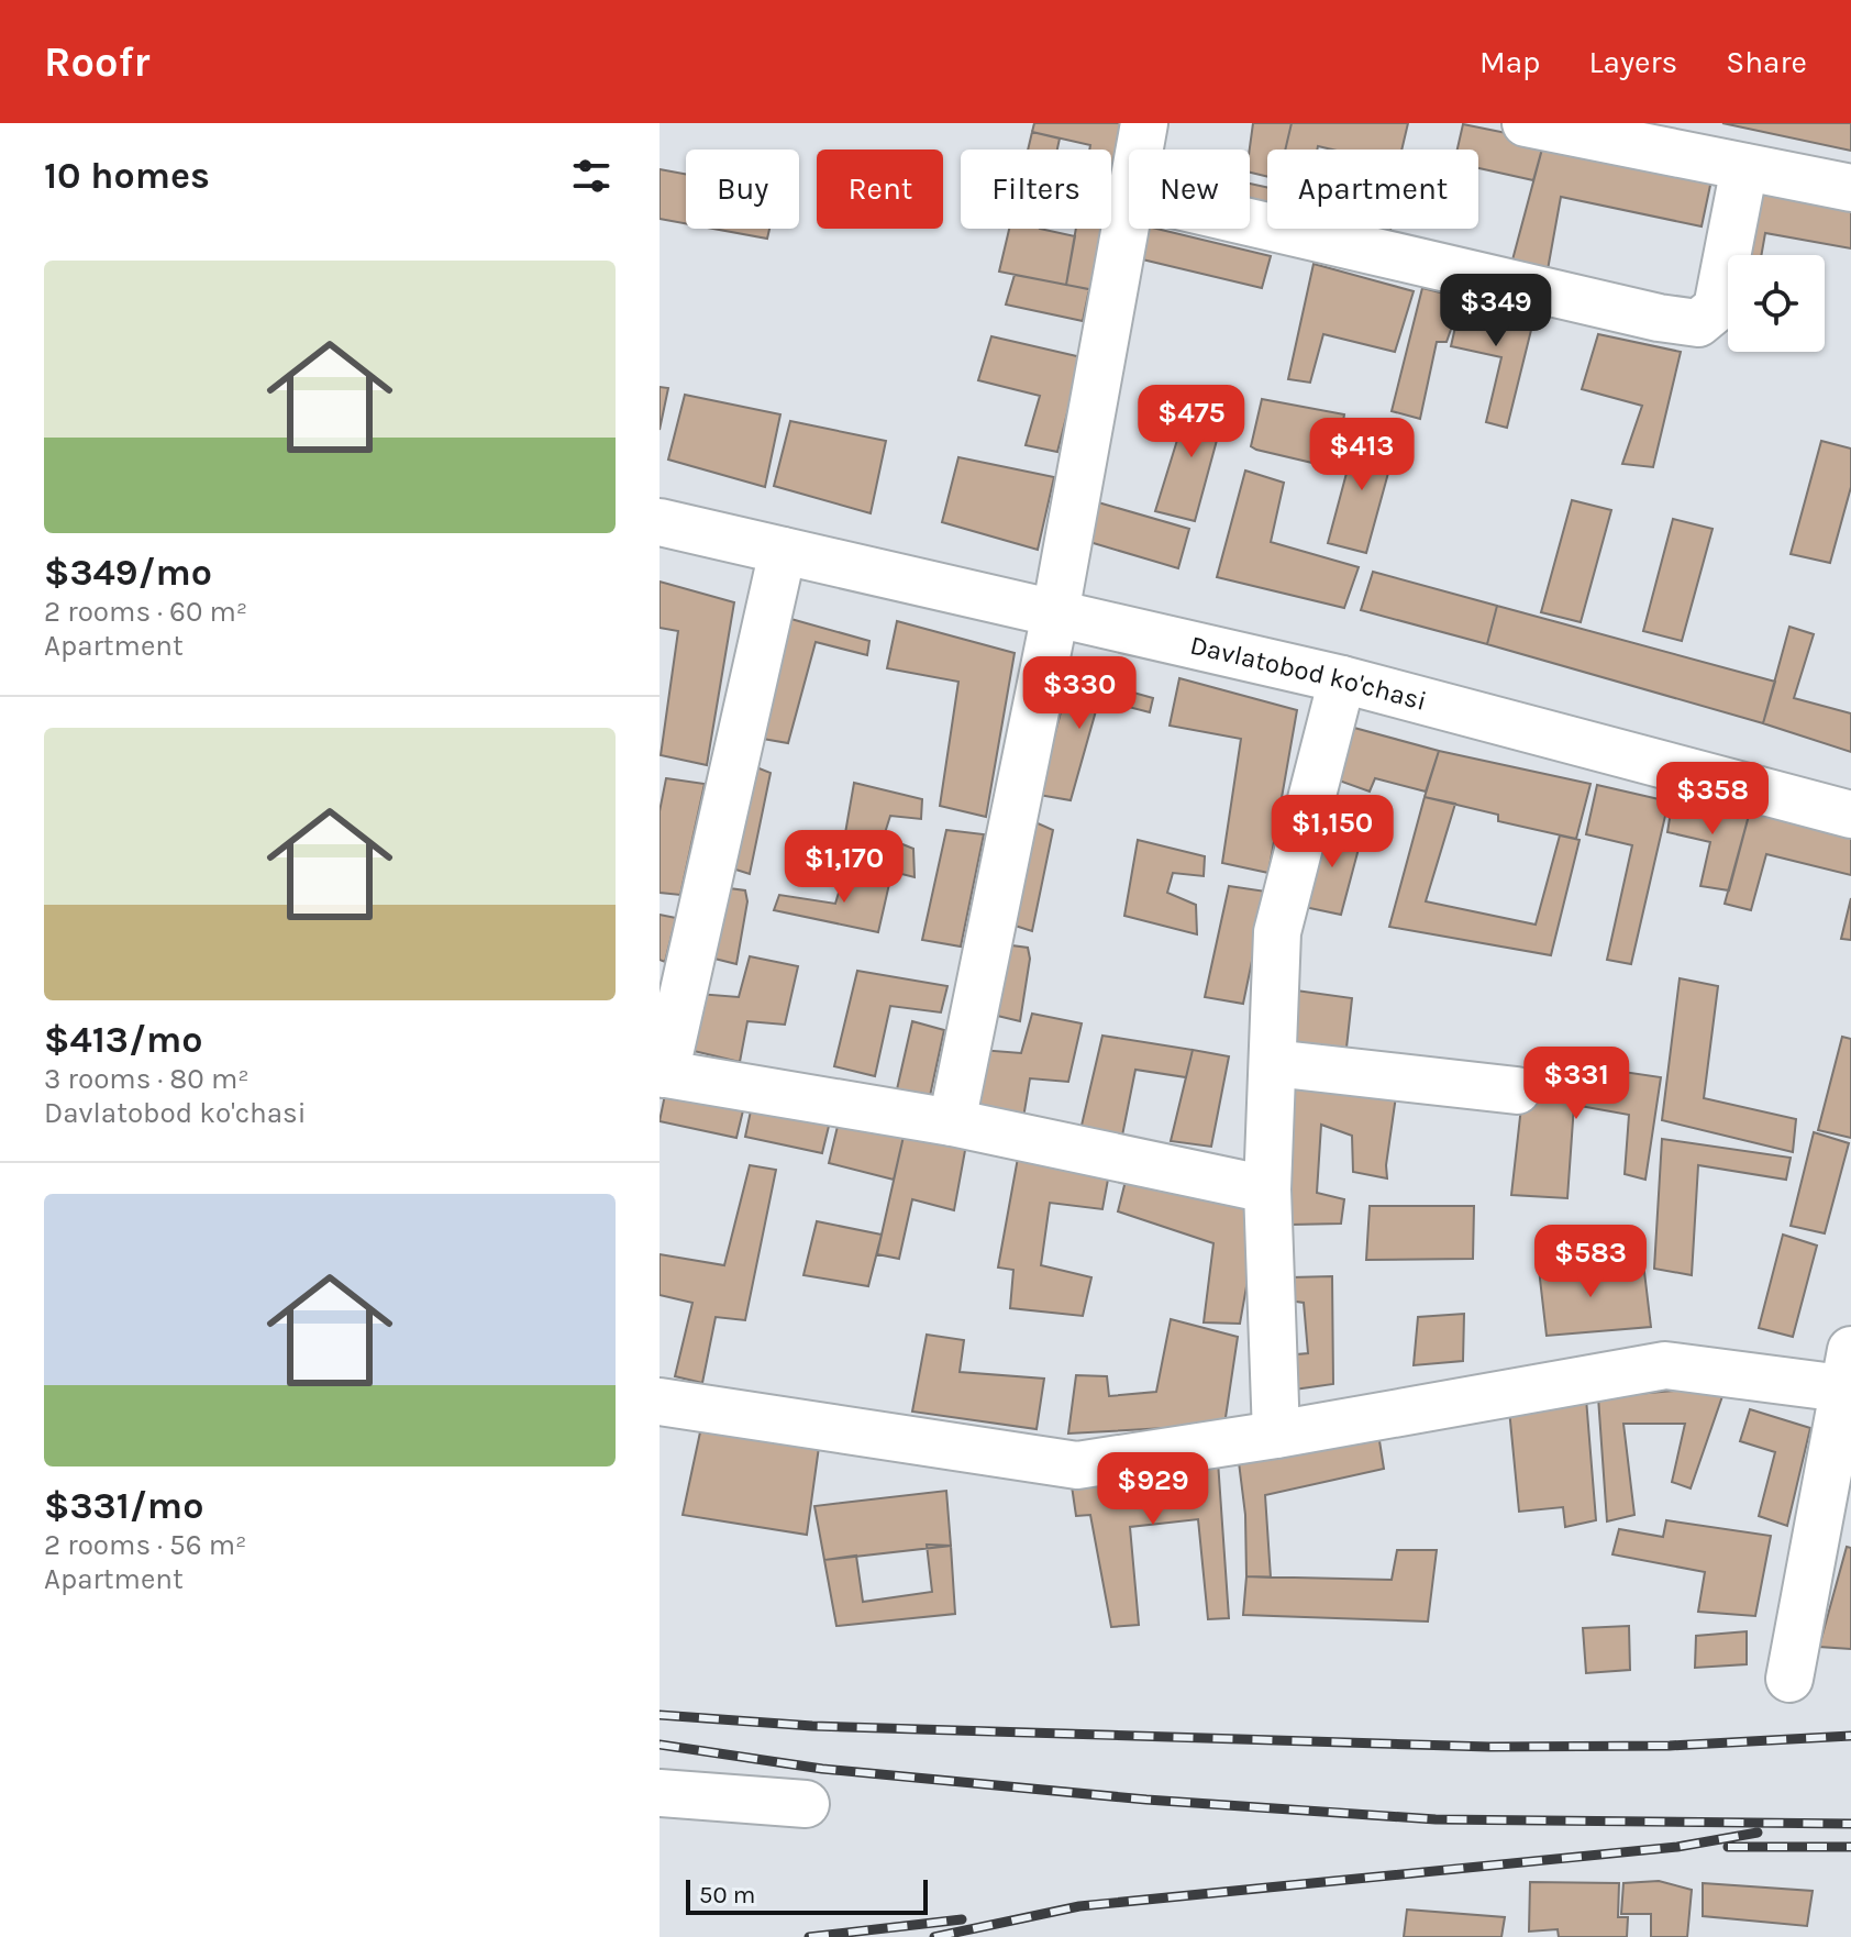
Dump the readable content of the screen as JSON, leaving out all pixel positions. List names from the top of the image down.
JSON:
{
  "streets": {
    "street": ["Davlatobod ko'chasi"]
  },
  "scale_bar": "50 m",
  "page": {
    "header": "Roofr",
    "nav": ["Map", "Layers", "Share"],
    "heading": "10 homes",
    "chip": [
      "Buy",
      "Rent",
      "Filters",
      "New",
      "Apartment"
    ],
    "list": [
      {
        "name": "$349/mo",
        "note": "2 rooms · 60 m² · Apartment"
      },
      {
        "name": "$413/mo",
        "note": "3 rooms · 80 m² · Davlatobod ko'chasi"
      },
      {
        "name": "$331/mo",
        "note": "2 rooms · 56 m² · Apartment"
      }
    ],
    "price": [
      "$349",
      "$475",
      "$413",
      "$330",
      "$358",
      "$1,150",
      "$1,170",
      "$331",
      "$583",
      "$929"
    ],
    "scale": "50 m"
  }
}
